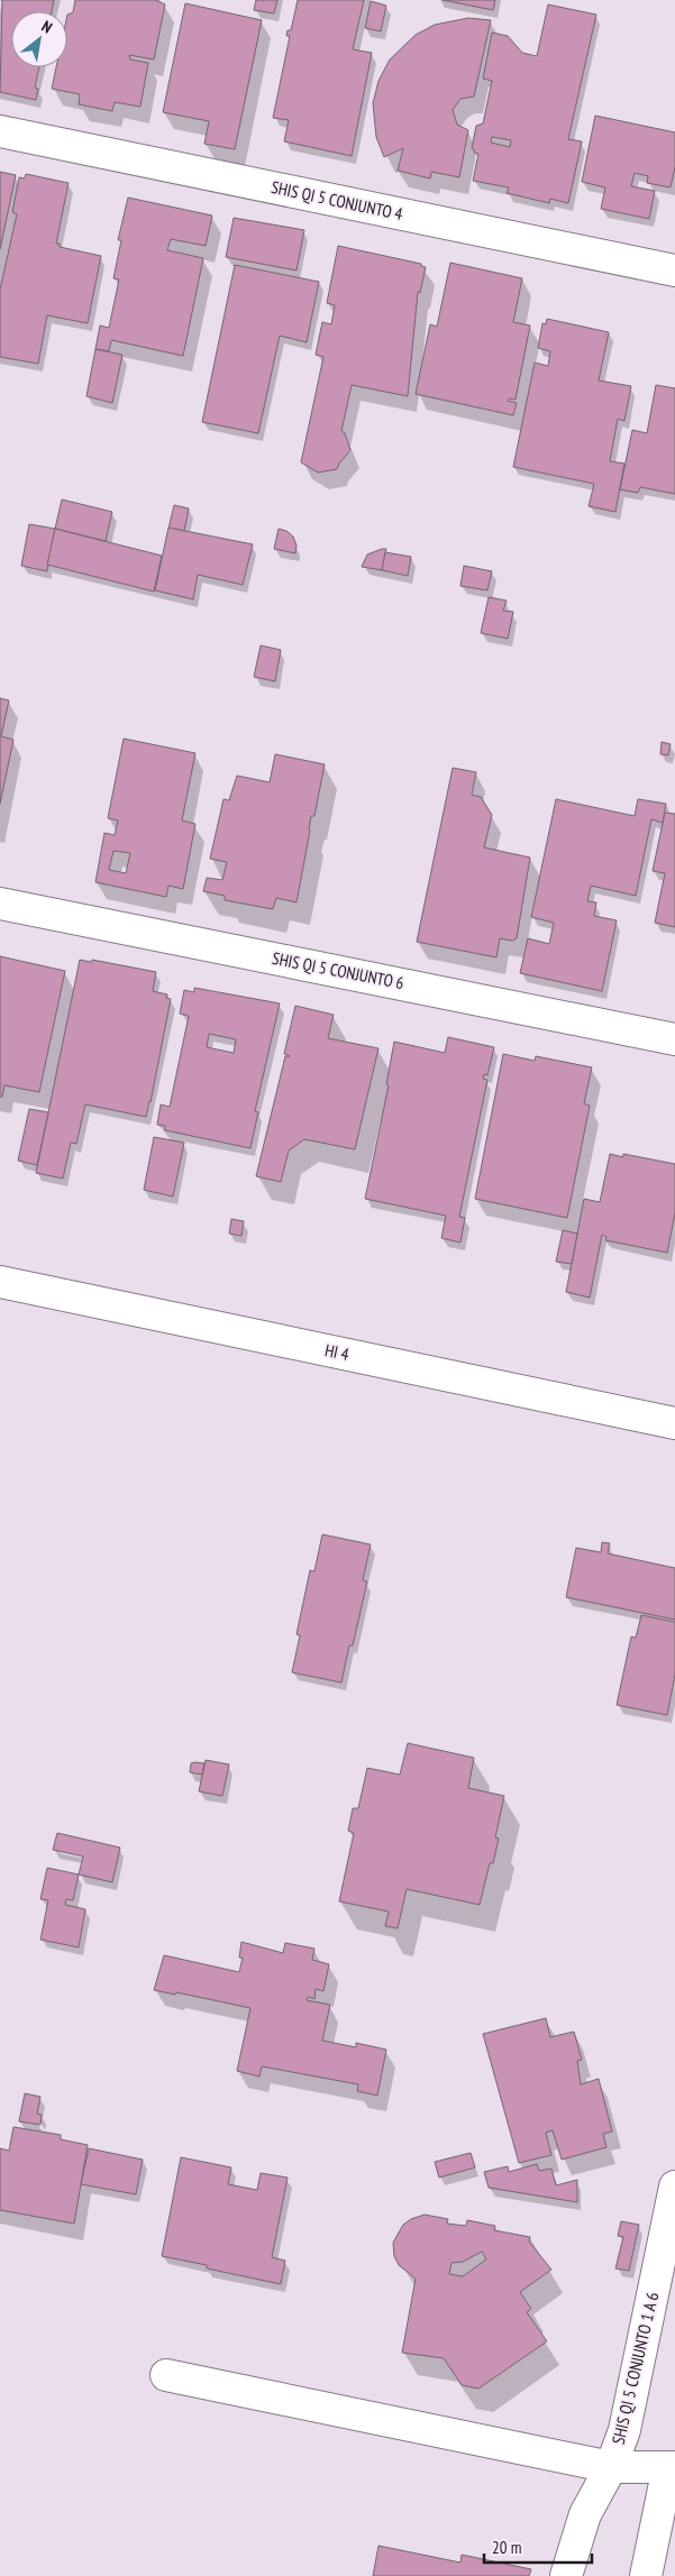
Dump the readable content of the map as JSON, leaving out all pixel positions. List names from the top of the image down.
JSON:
{
  "streets": {
    "street": [
      "SHIS QI 5 CONJUNTO 4",
      "SHIS QI 5 CONJUNTO 6",
      "HI 4",
      "SHIS QI 5 CONJUNTO 1 A 6"
    ]
  },
  "scale_bar": "20 m",
  "north": "top right"
}
